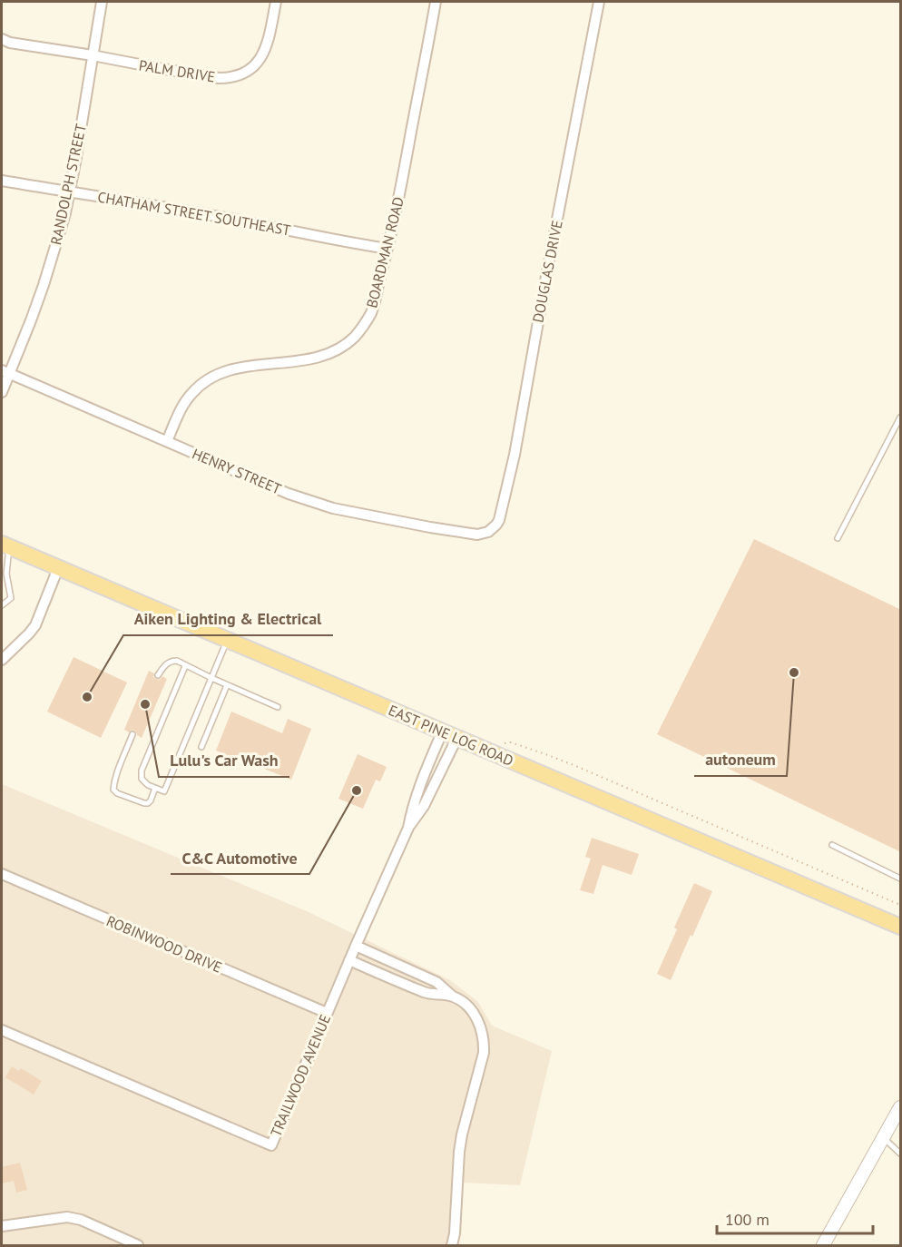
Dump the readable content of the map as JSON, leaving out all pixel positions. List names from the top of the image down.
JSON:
{
  "streets": {
    "main road": ["EAST PINE LOG ROAD"],
    "street": [
      "PALM DRIVE",
      "RANDOLPH STREET",
      "CHATHAM STREET SOUTHEAST",
      "BOARDMAN ROAD",
      "DOUGLAS DRIVE",
      "HENRY STREET",
      "ROBINWOOD DRIVE",
      "TRAILWOOD AVENUE"
    ]
  },
  "crossings": [
    ["PALM DRIVE", "RANDOLPH STREET"],
    ["RANDOLPH STREET", "CHATHAM STREET SOUTHEAST"],
    ["RANDOLPH STREET", "HENRY STREET"],
    ["CHATHAM STREET SOUTHEAST", "BOARDMAN ROAD"],
    ["BOARDMAN ROAD", "HENRY STREET"],
    ["DOUGLAS DRIVE", "HENRY STREET"],
    ["EAST PINE LOG ROAD", "TRAILWOOD AVENUE"],
    ["ROBINWOOD DRIVE", "TRAILWOOD AVENUE"]
  ],
  "places": [
    "autoneum",
    "Aiken Lighting & Electrical",
    "Lulu's Car Wash",
    "C&C Automotive"
  ],
  "scale_bar": "100 m"
}
